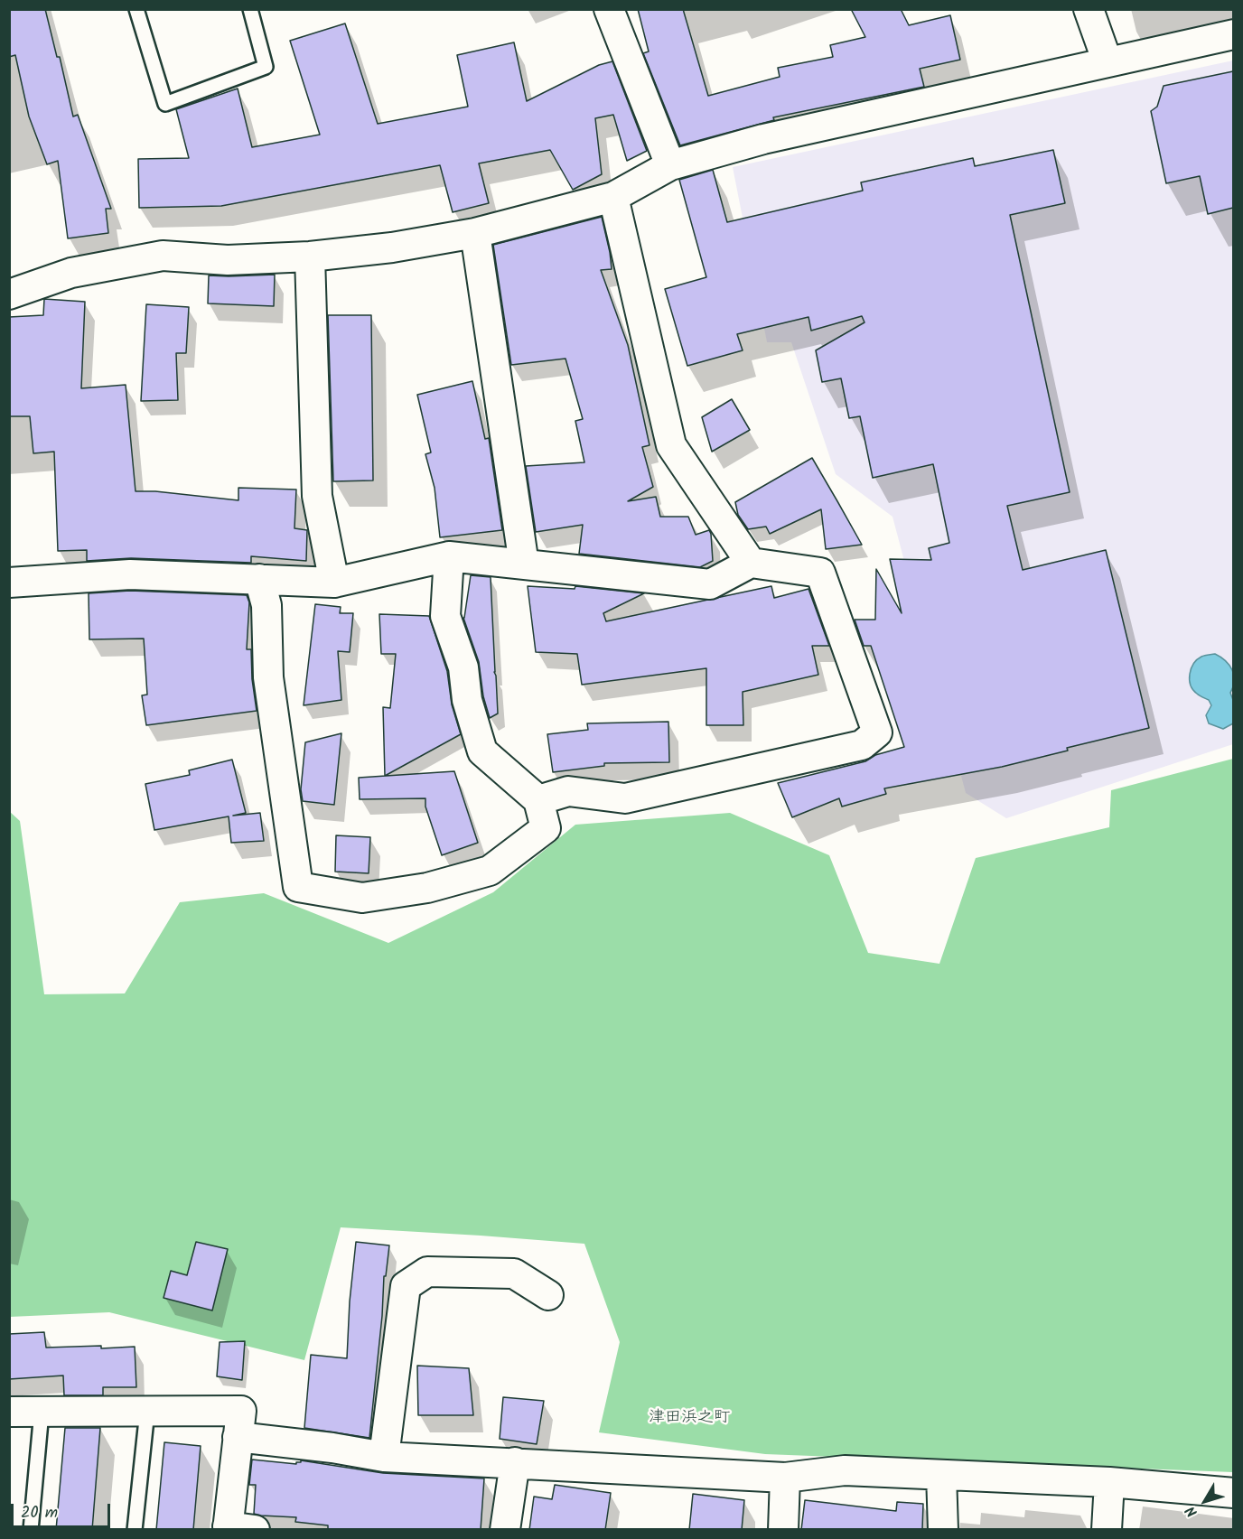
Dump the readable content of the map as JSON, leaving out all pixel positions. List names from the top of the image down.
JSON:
{
  "districts": ["津田浜之町"],
  "scale_bar": "20 m",
  "north": "bottom left"
}
